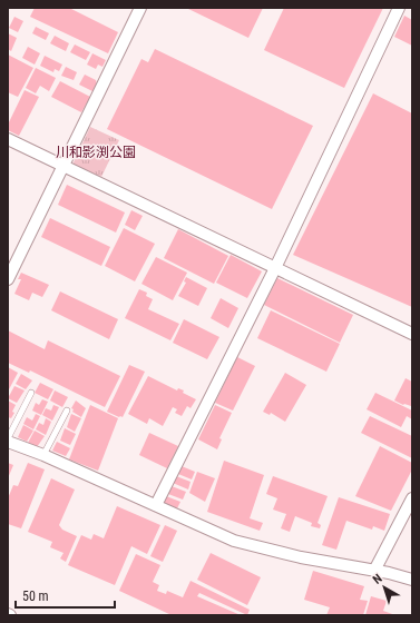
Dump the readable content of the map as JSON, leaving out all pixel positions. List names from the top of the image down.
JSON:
{
  "parks": ["川和影渕公園"],
  "scale_bar": "50 m",
  "north": "top left"
}
